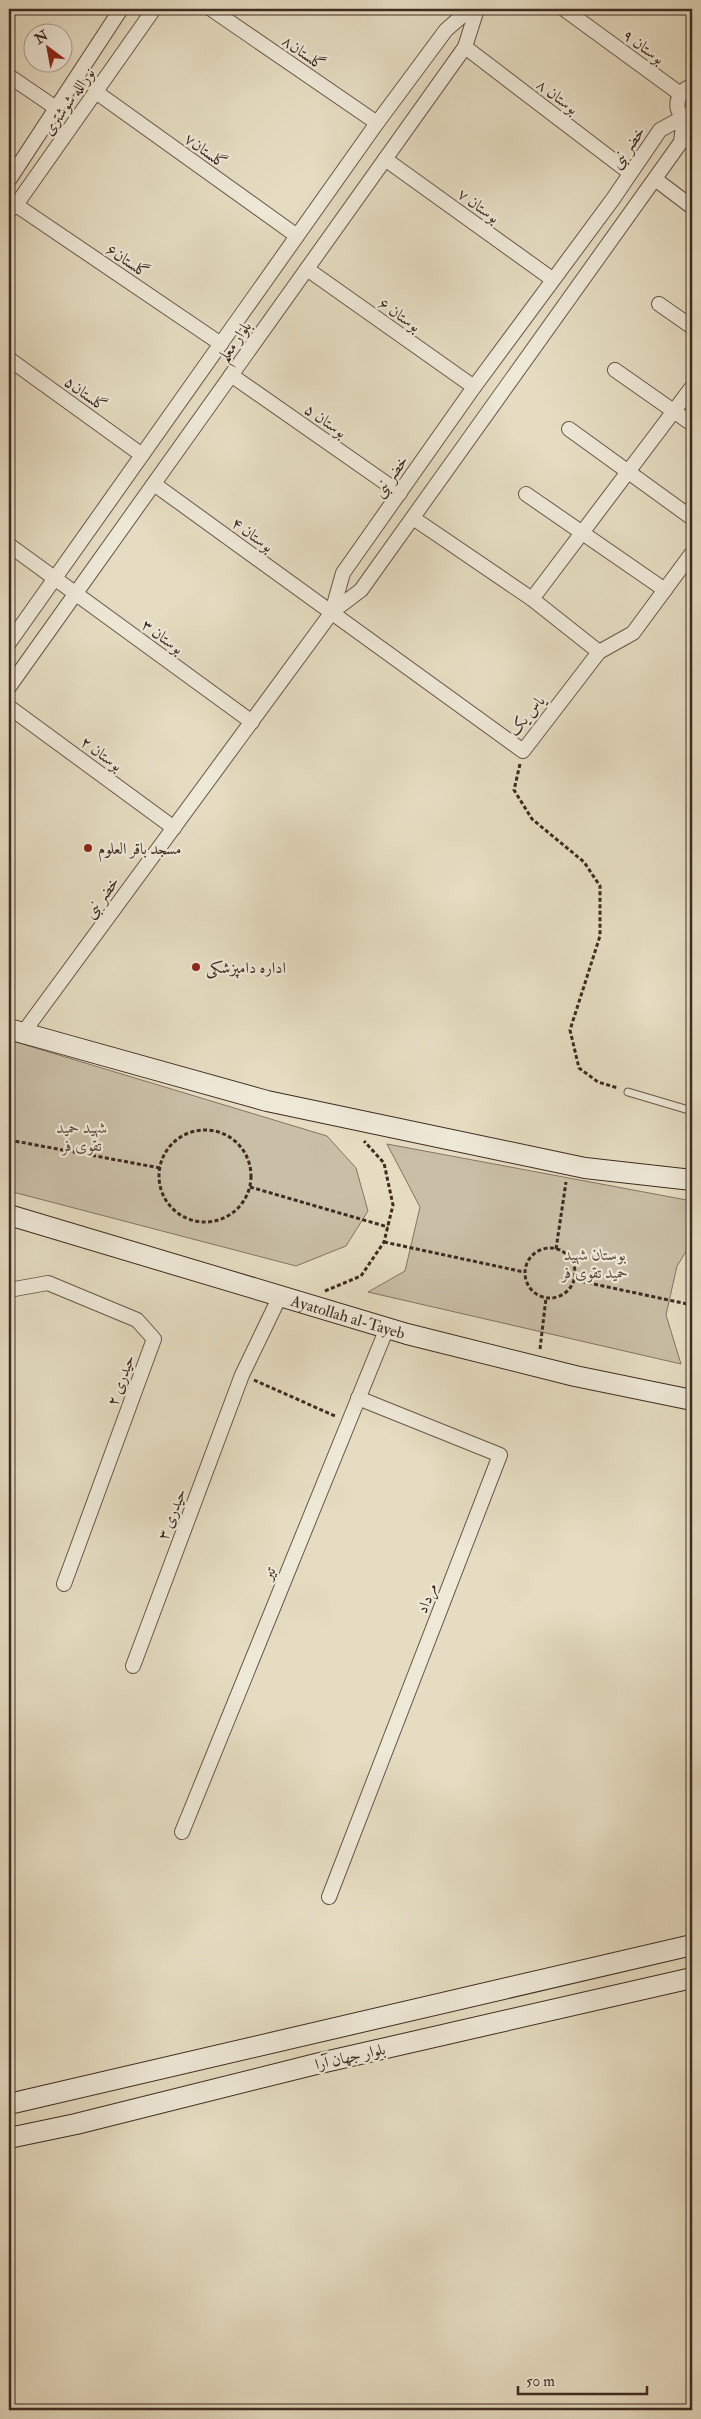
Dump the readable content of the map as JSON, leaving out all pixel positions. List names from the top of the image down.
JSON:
{
  "streets": {
    "main road": ["Ayatollah al-Tayeb", "بلوار جهان آرا"],
    "street": [
      "بوستان ۹",
      "گلستان۸",
      "بوستان ۸",
      "نورالله شوشتری",
      "خضر نبی",
      "گلستان۷",
      "بوستان ۷",
      "گلستان۶",
      "بوستان ۶",
      "بلوار معلم",
      "گلستان۵",
      "بوستان ۵",
      "بوستان ۴",
      "بوستان ۳",
      "یاس یک",
      "بوستان ۲",
      "حیدری ۲",
      "حیدری ۳",
      "تیر",
      "مرداد"
    ]
  },
  "crossings": [
    ["گلستان۸", "بلوار معلم"],
    ["بوستان ۸", "خضر نبی"],
    ["بوستان ۸", "بلوار معلم"],
    ["نورالله شوشتری", "گلستان۷"],
    ["نورالله شوشتری", "گلستان۶"],
    ["خضر نبی", "بوستان ۷"],
    ["خضر نبی", "بوستان ۶"],
    ["خضر نبی", "بوستان ۵"],
    ["خضر نبی", "بوستان ۴"],
    ["خضر نبی", "بوستان ۳"],
    ["خضر نبی", "یاس یک"],
    ["خضر نبی", "بوستان ۲"],
    ["گلستان۷", "بلوار معلم"],
    ["بوستان ۷", "بلوار معلم"],
    ["گلستان۶", "بلوار معلم"],
    ["بوستان ۶", "بلوار معلم"],
    ["بلوار معلم", "گلستان۵"],
    ["بلوار معلم", "بوستان ۵"],
    ["بلوار معلم", "بوستان ۴"],
    ["بلوار معلم", "بوستان ۳"],
    ["بوستان ۴", "یاس یک"],
    ["Ayatollah al-Tayeb", "حیدری ۳"],
    ["Ayatollah al-Tayeb", "تیر"],
    ["تیر", "مرداد"]
  ],
  "parks": ["شهید حمید تقوی فر", "بوستان شهید حمید تقوی فر"],
  "places": ["مسجد باقر العلوم", "اداره دامپزشکی"],
  "scale_bar": "50 m",
  "north": "top left"
}
